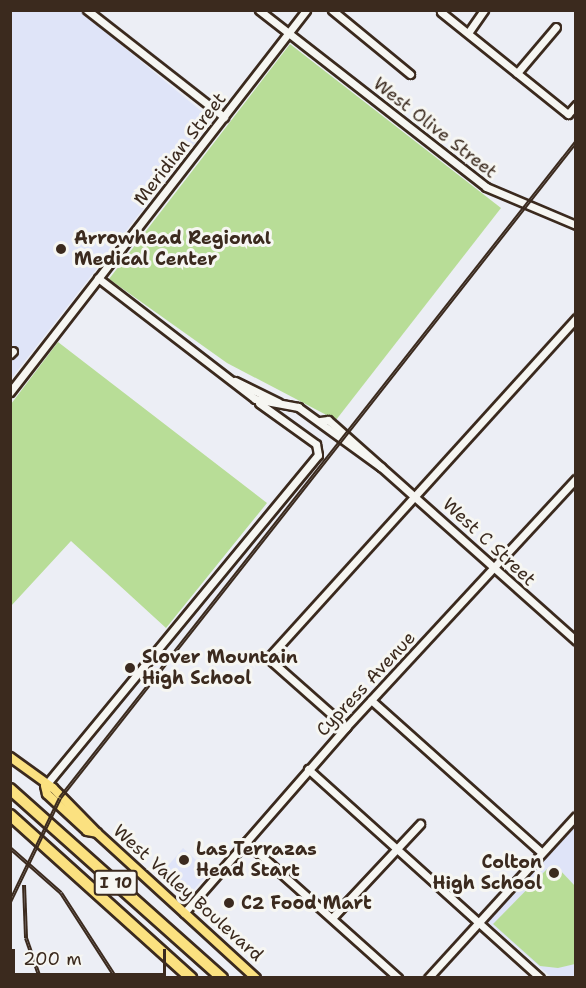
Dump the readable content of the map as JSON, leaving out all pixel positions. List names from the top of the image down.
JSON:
{
  "streets": {
    "highway": ["I 10"],
    "main road": ["West Valley Boulevard"],
    "street": [
      "West Olive Street",
      "Meridian Street",
      "West C Street",
      "Cypress Avenue"
    ]
  },
  "crossings": [
    ["West Olive Street", "Meridian Street"],
    ["Meridian Street", "West C Street"],
    ["West C Street", "Cypress Avenue"],
    ["Cypress Avenue", "West Valley Boulevard"]
  ],
  "places": [
    "Arrowhead Regional Medical Center",
    "Slover Mountain High School",
    "Las Terrazas Head Start",
    "Colton High School",
    "C2 Food Mart"
  ],
  "scale_bar": "200 m"
}
